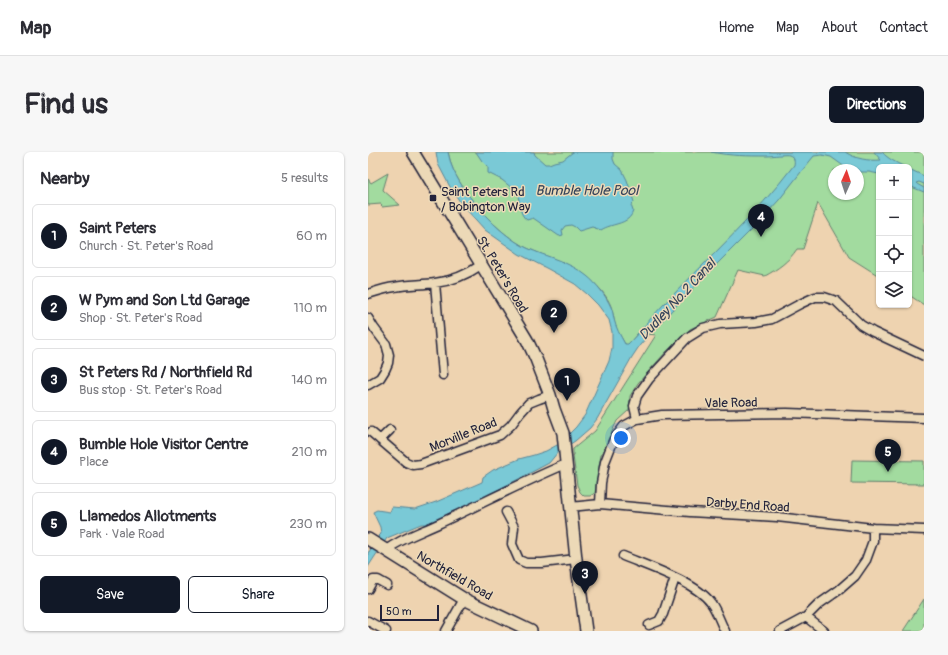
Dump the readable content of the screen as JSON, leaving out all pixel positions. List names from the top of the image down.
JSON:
{
  "streets": {
    "street": [
      "St. Peter's Road",
      "Vale Road",
      "Morville Road",
      "Darby End Road",
      "Northfield Road"
    ]
  },
  "crossings": [
    ["St. Peter's Road", "Morville Road"],
    ["St. Peter's Road", "Darby End Road"]
  ],
  "water": ["Bumble Hole Pool", "Dudley No.2 Canal"],
  "places": {
    "transit": ["Saint Peters Rd / Bobington Way"]
  },
  "scale_bar": "50 m",
  "north": "top",
  "page": {
    "header": "Map",
    "nav": [
      "Home",
      "Map",
      "About",
      "Contact"
    ],
    "buttons": [
      "Directions",
      ["Save", "Share"]
    ],
    "title": "Find us",
    "heading": ["Nearby", "5 results"],
    "map_buttons": ["+", "−"],
    "list": [
      {
        "mark": "1",
        "name": "Saint Peters",
        "note": "Church · St. Peter's Road",
        "value": "60 m"
      },
      {
        "mark": "2",
        "name": "W Pym and Son Ltd Garage",
        "note": "Shop · St. Peter's Road",
        "value": "110 m"
      },
      {
        "mark": "3",
        "name": "St Peters Rd / Northfield Rd",
        "note": "Bus stop · St. Peter's Road",
        "value": "140 m"
      },
      {
        "mark": "4",
        "name": "Bumble Hole Visitor Centre",
        "note": "Place",
        "value": "210 m"
      },
      {
        "mark": "5",
        "name": "Llamedos Allotments",
        "note": "Park · Vale Road",
        "value": "230 m"
      }
    ],
    "pins": [
      "4",
      "2",
      "1",
      "5",
      "3"
    ],
    "scale": "50 m"
  }
}
